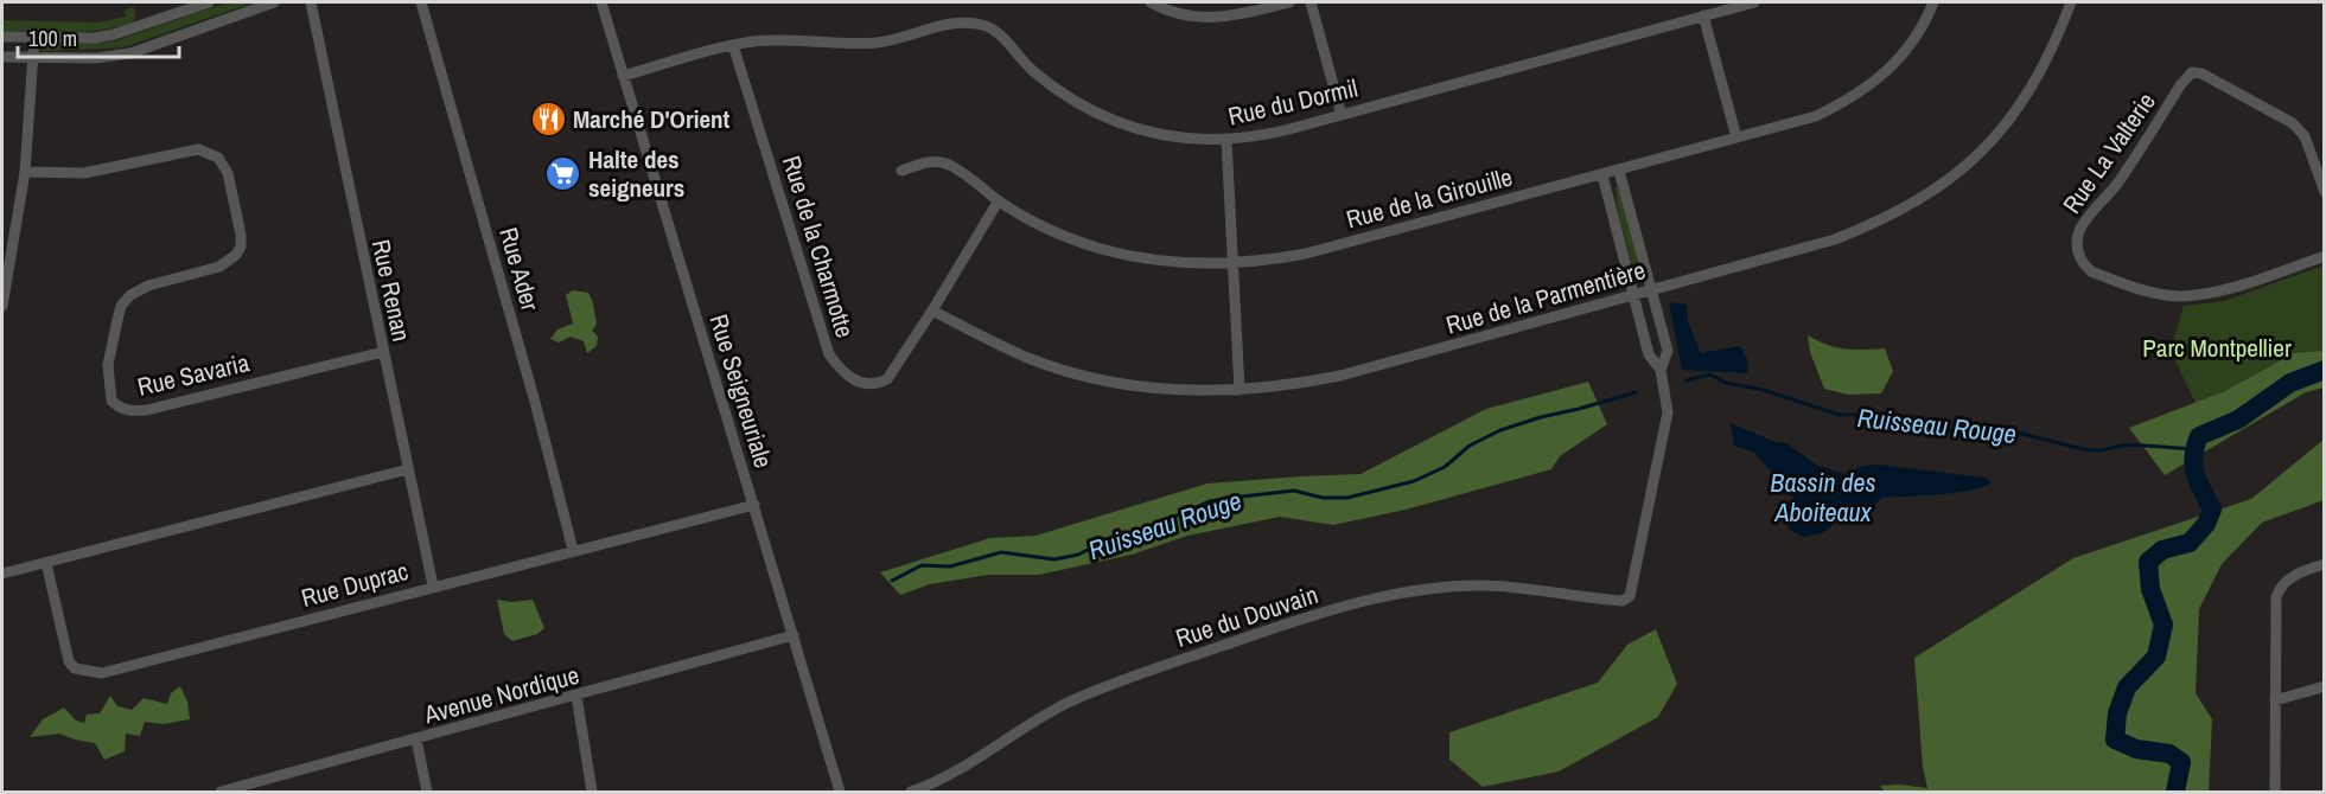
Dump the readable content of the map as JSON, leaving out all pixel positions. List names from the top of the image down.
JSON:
{
  "streets": {
    "street": [
      "Rue du Dormil",
      "Rue La Valterie",
      "Rue de la Girouille",
      "Rue de la Charmotte",
      "Rue Ader",
      "Rue Renan",
      "Rue de la Parmentière",
      "Rue Savaria",
      "Rue Seigneuriale",
      "Rue Duprac",
      "Rue du Douvain",
      "Avenue Nordique"
    ]
  },
  "crossings": [
    ["Rue du Dormil", "Rue de la Charmotte"],
    ["Rue du Dormil", "Rue Seigneuriale"],
    ["Rue de la Girouille", "Rue de la Charmotte"],
    ["Rue de la Charmotte", "Rue de la Parmentière"],
    ["Rue Ader", "Rue Duprac"],
    ["Rue Renan", "Rue Savaria"],
    ["Rue Renan", "Rue Duprac"],
    ["Rue Seigneuriale", "Rue Duprac"],
    ["Rue Seigneuriale", "Avenue Nordique"]
  ],
  "water": ["Ruisseau Rouge", "Bassin des Aboiteaux"],
  "parks": ["Parc Montpellier"],
  "places": {
    "restaurant": ["Marché D'Orient"],
    "supermarket": ["Halte des seigneurs"]
  },
  "scale_bar": "100 m"
}
